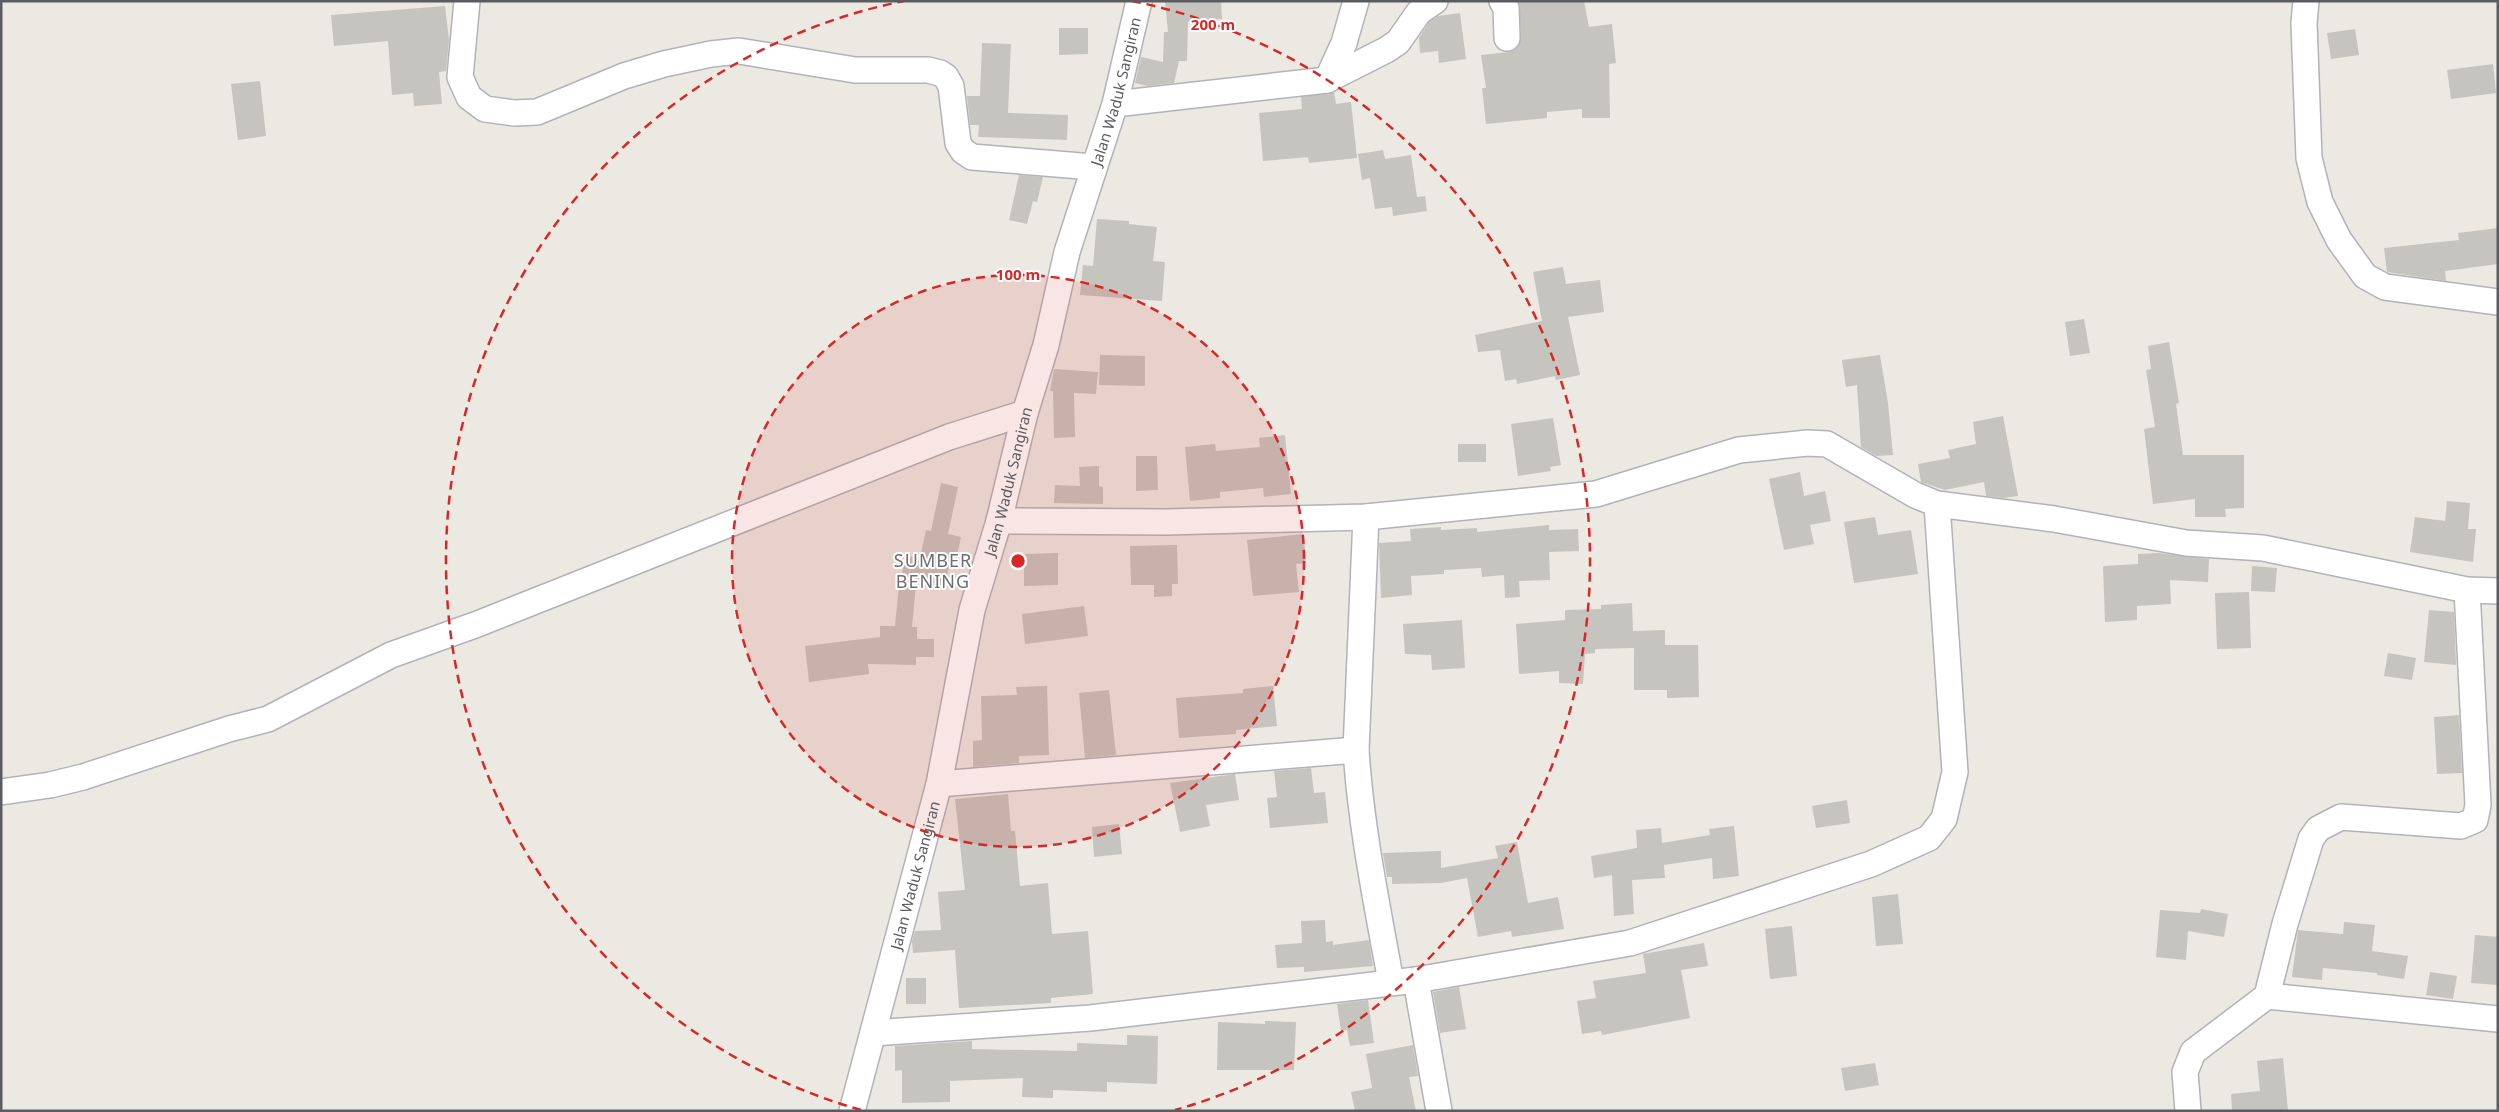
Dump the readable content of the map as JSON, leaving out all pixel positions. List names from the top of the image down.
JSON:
{
  "streets": {
    "street": ["Jalan Waduk Sangiran"]
  },
  "districts": ["SUMBER BENING"],
  "rings": ["200 m", "100 m"]
}
